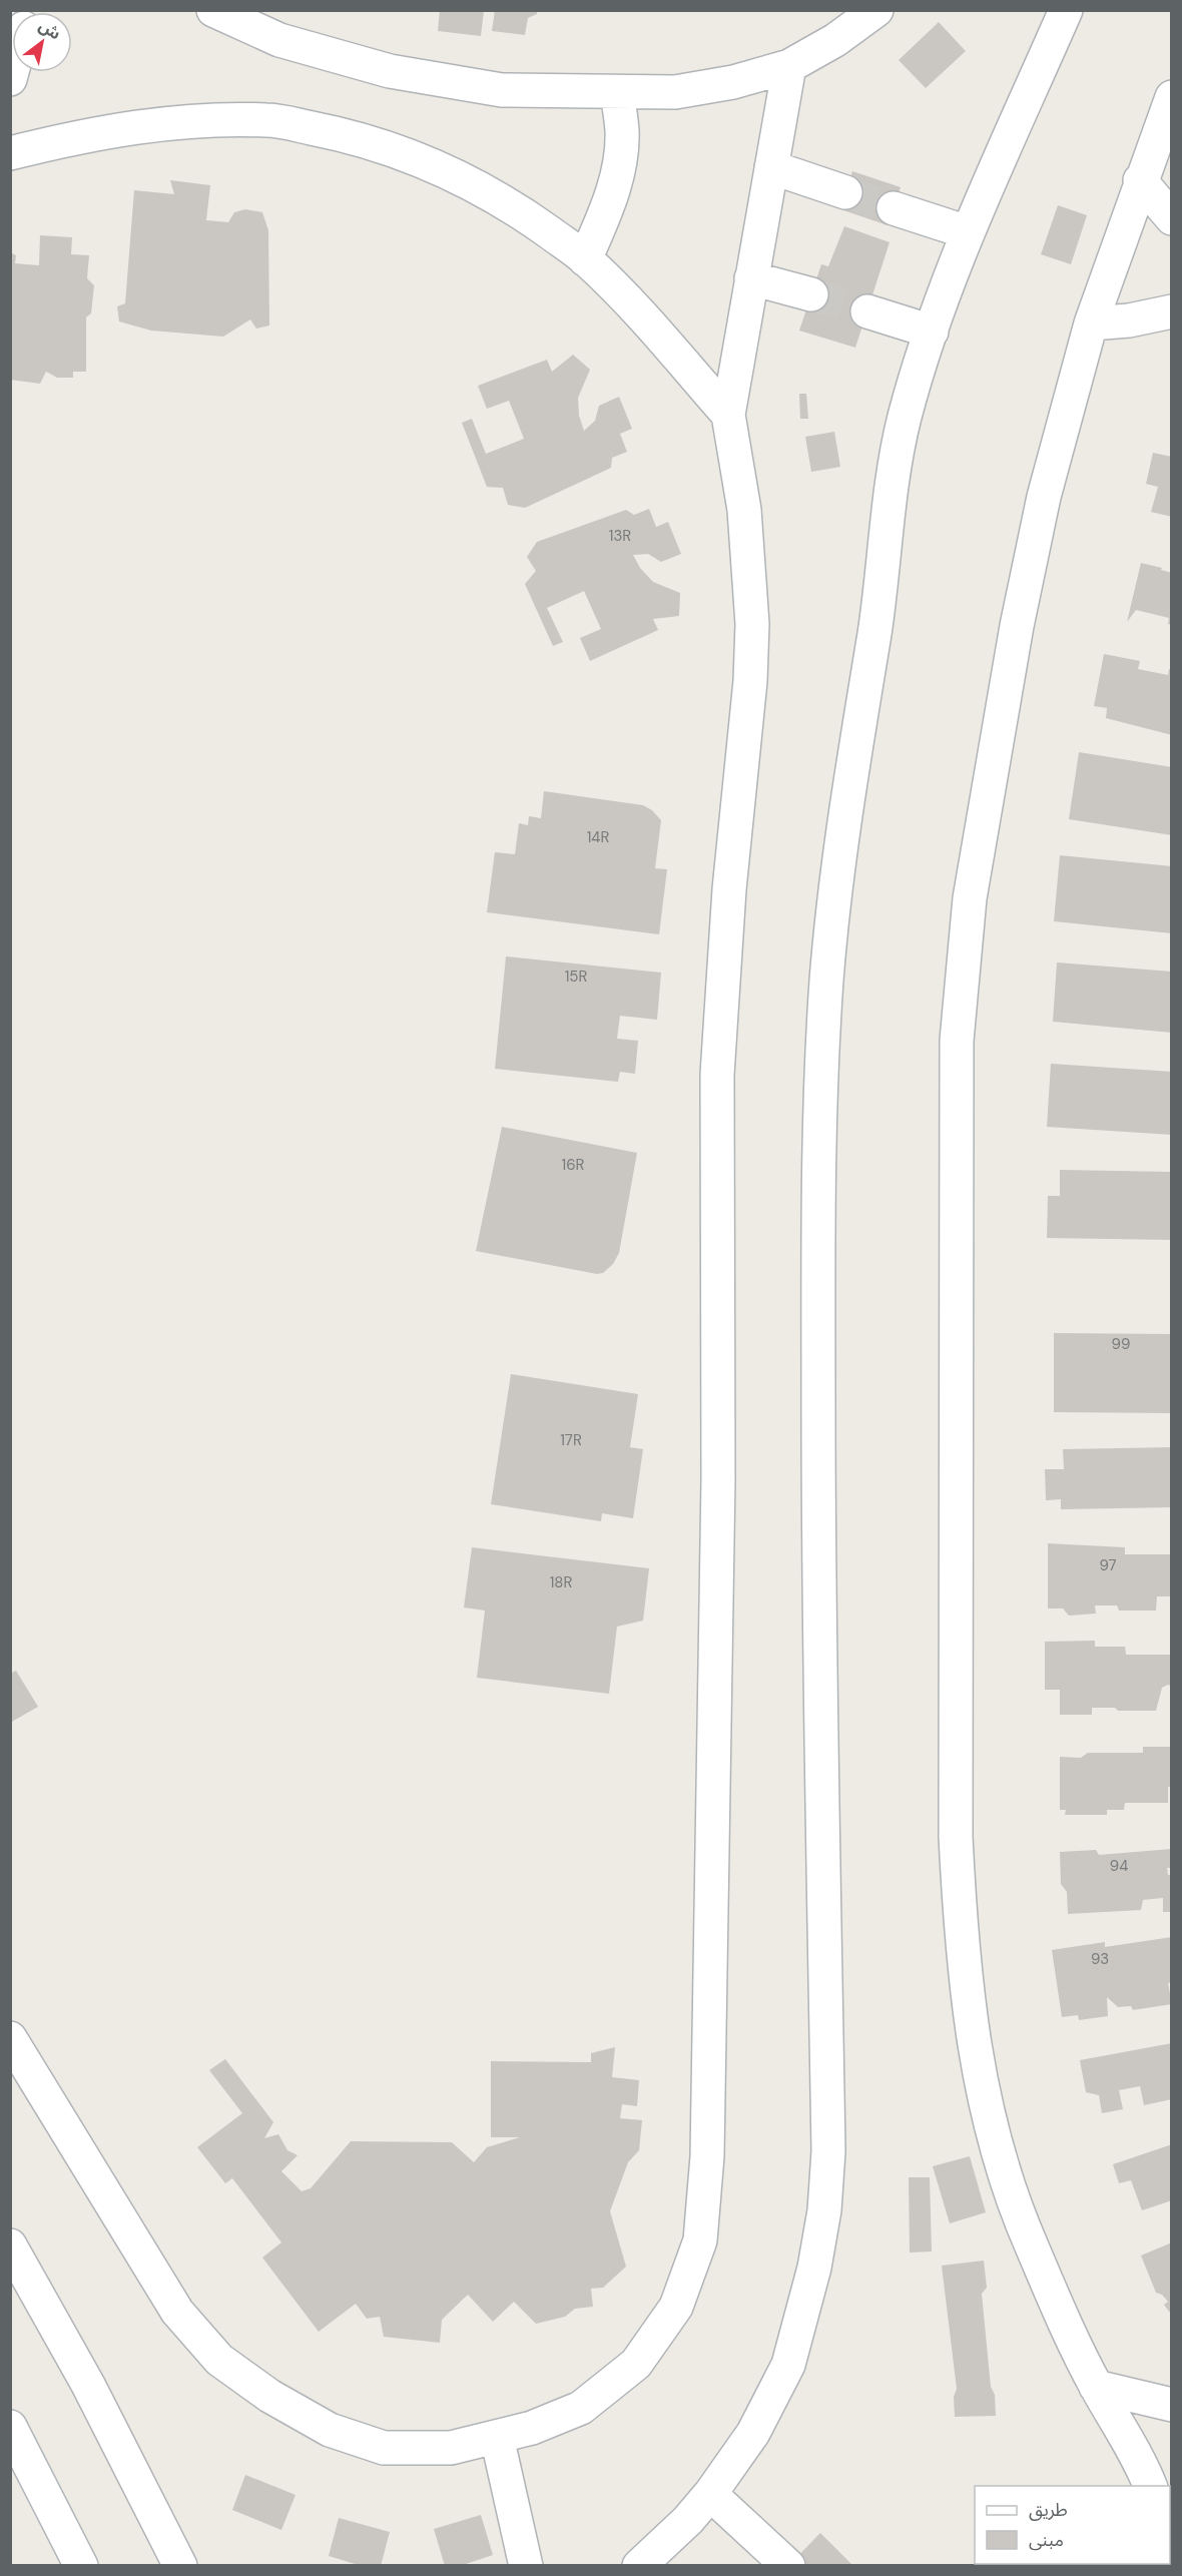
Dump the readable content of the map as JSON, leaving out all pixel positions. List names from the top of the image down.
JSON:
{
  "house_numbers": [
    "13R",
    "14R",
    "15R",
    "16R",
    "99",
    "17R",
    "97",
    "18R",
    "94",
    "93"
  ],
  "legend": ["طريق", "مبنى"],
  "north": "top right"
}
